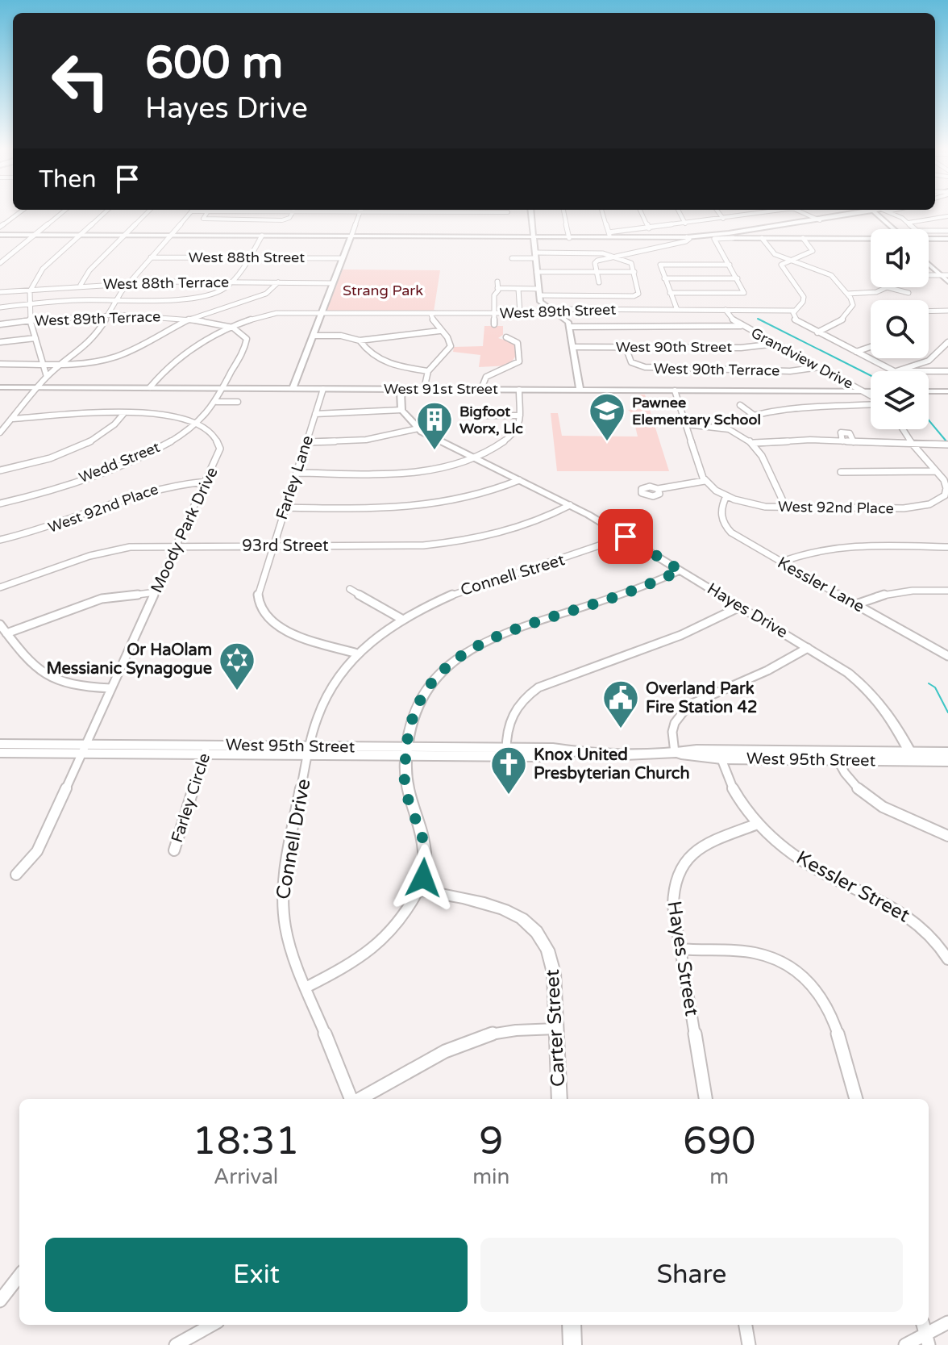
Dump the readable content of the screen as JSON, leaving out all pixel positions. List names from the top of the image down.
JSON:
{
  "streets": {
    "main road": ["West 95th Street"],
    "street": [
      "West 88th Street",
      "West 88th Terrace",
      "West 89th Street",
      "West 89th Terrace",
      "West 90th Street",
      "Grandview Drive",
      "West 90th Terrace",
      "West 91st Street",
      "Wedd Street",
      "Farley Lane",
      "West 92nd Place",
      "Moody Park Drive",
      "93rd Street",
      "Connell Street",
      "Kessler Lane",
      "Hayes Drive",
      "Farley Circle",
      "Connell Drive",
      "Kessler Street",
      "Hayes Street",
      "Carter Street"
    ]
  },
  "crossings": [
    ["West 89th Street", "West 89th Terrace"],
    ["West 89th Street", "Grandview Drive"],
    ["West 89th Street", "West 91st Street"],
    ["West 89th Street", "Wedd Street"],
    ["West 89th Terrace", "Wedd Street"],
    ["West 90th Street", "Grandview Drive"],
    ["West 90th Street", "West 90th Terrace"],
    ["Grandview Drive", "West 90th Terrace"],
    ["Grandview Drive", "West 91st Street"],
    ["West 91st Street", "Wedd Street"],
    ["West 91st Street", "Farley Lane"],
    ["Wedd Street", "Moody Park Drive"],
    ["Farley Lane", "93rd Street"],
    ["Farley Lane", "Connell Street"],
    ["Farley Lane", "Connell Drive"],
    ["West 92nd Place", "Moody Park Drive"],
    ["West 92nd Place", "Kessler Lane"],
    ["Moody Park Drive", "93rd Street"],
    ["Moody Park Drive", "West 95th Street"],
    ["93rd Street", "Hayes Drive"],
    ["Connell Street", "Hayes Drive"],
    ["Connell Street", "Connell Drive"],
    ["Hayes Drive", "West 95th Street"],
    ["West 95th Street", "Farley Circle"],
    ["West 95th Street", "Connell Drive"],
    ["West 95th Street", "Kessler Street"],
    ["Kessler Street", "Hayes Street"]
  ],
  "parks": ["Strang Park"],
  "places": {
    "school or university": ["Pawnee Elementary School"],
    "building": ["Bigfoot Worx, Llc"],
    "synagogue": ["Or HaOlam Messianic Synagogue"],
    "public building": ["Overland Park Fire Station 42"],
    "church": ["Knox United Presbyterian Church"]
  },
  "page": {
    "turn": ["600 m", "Hayes Drive"],
    "then": "Then",
    "eta": [
      "18:31",
      "Arrival",
      "9",
      "min",
      "690",
      "m"
    ],
    "buttons": ["Exit", "Share"]
  }
}
